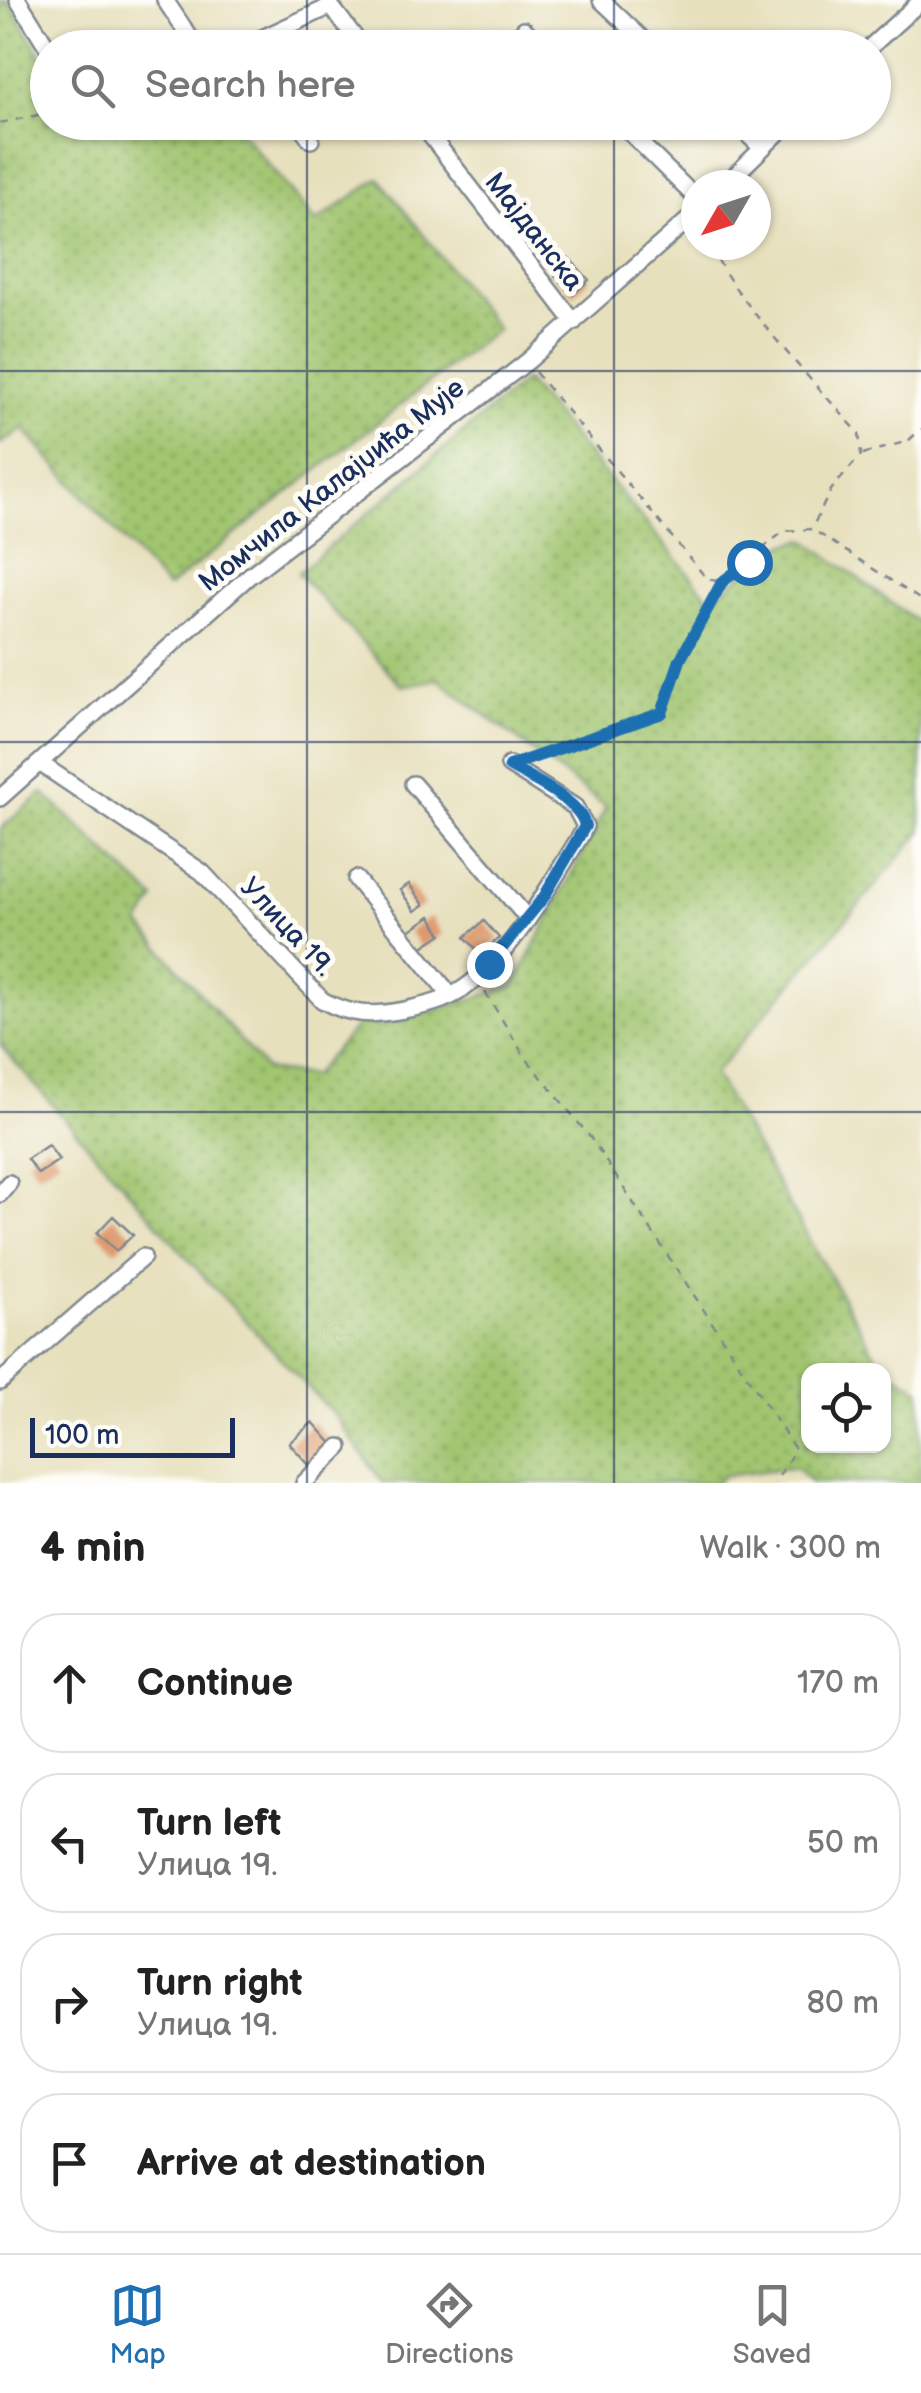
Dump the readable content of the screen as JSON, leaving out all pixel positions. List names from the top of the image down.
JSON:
{
  "streets": {
    "street": ["Мајданска", "Момчила Калајџића Мује", "Улица 19."]
  },
  "crossings": [
    ["Мајданска", "Момчила Калајџића Мује"],
    ["Момчила Калајџића Мује", "Улица 19."]
  ],
  "scale_bar": "100 m",
  "north": "bottom left",
  "page": {
    "search": "Search here",
    "scale": "100 m",
    "heading": ["4 min", "Walk · 300 m"],
    "list": [
      ["Continue", "170 m"],
      ["Turn left", "Улица 19.", "50 m"],
      ["Turn right", "Улица 19.", "80 m"],
      "Arrive at destination"
    ],
    "nav": ["Map", "Directions", "Saved"]
  }
}
